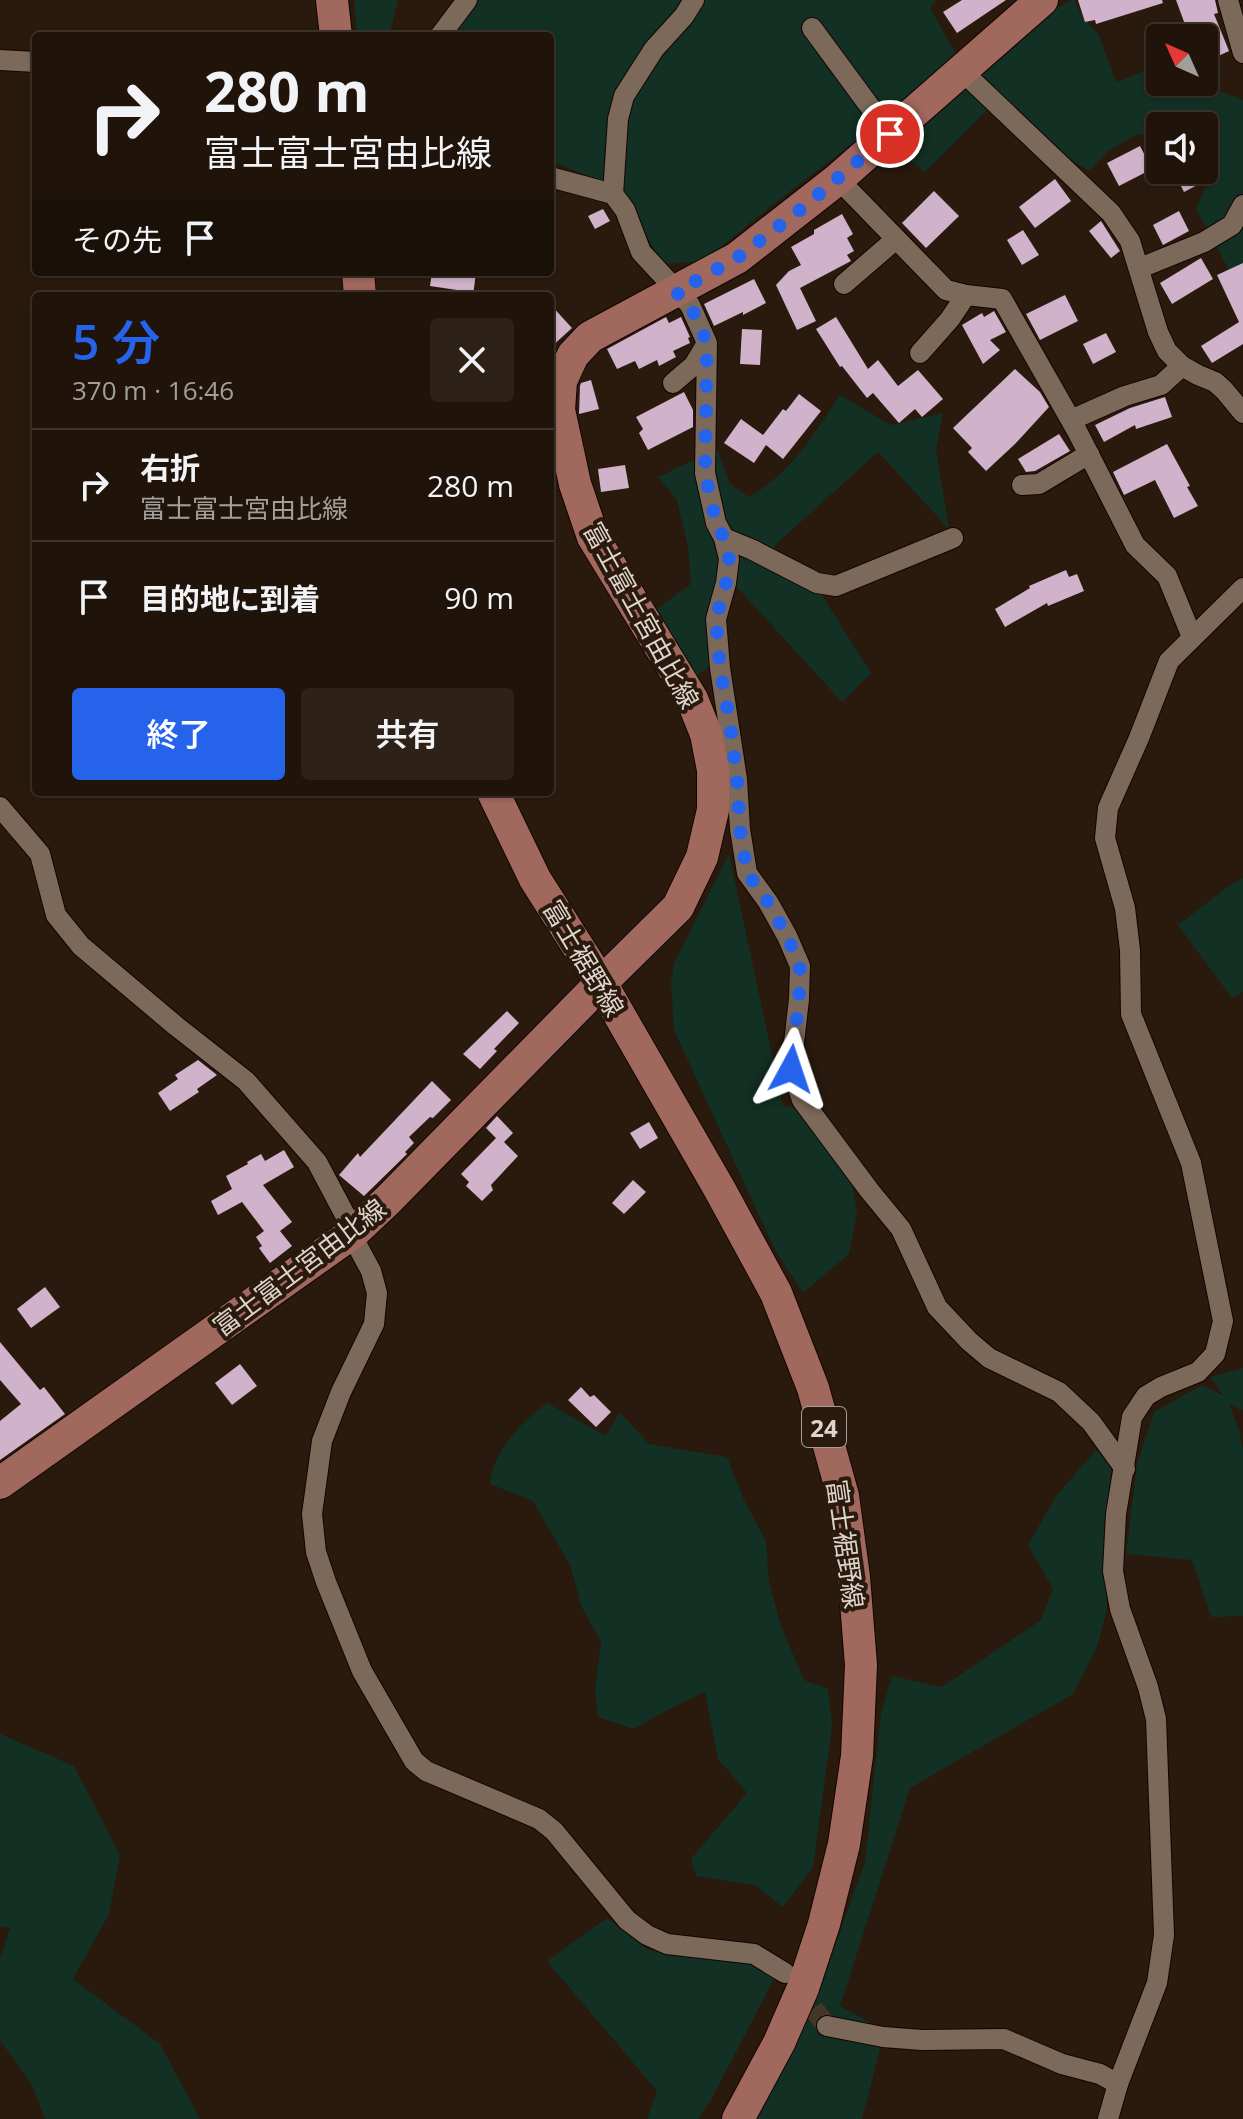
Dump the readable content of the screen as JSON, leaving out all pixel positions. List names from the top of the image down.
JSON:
{
  "streets": {
    "main road": ["富士富士宮由比線", "富士裾野線", "24"]
  },
  "crossings": [
    ["富士富士宮由比線", "富士裾野線"]
  ],
  "north": "top left",
  "page": {
    "turn": ["280 m", "富士富士宮由比線"],
    "then": "その先",
    "heading": ["5 分", "370 m · 16:46"],
    "list": [
      {
        "name": "右折",
        "note": "富士富士宮由比線",
        "value": "280 m"
      },
      {
        "name": "目的地に到着",
        "value": "90 m"
      }
    ],
    "buttons": ["終了", "共有"]
  }
}
